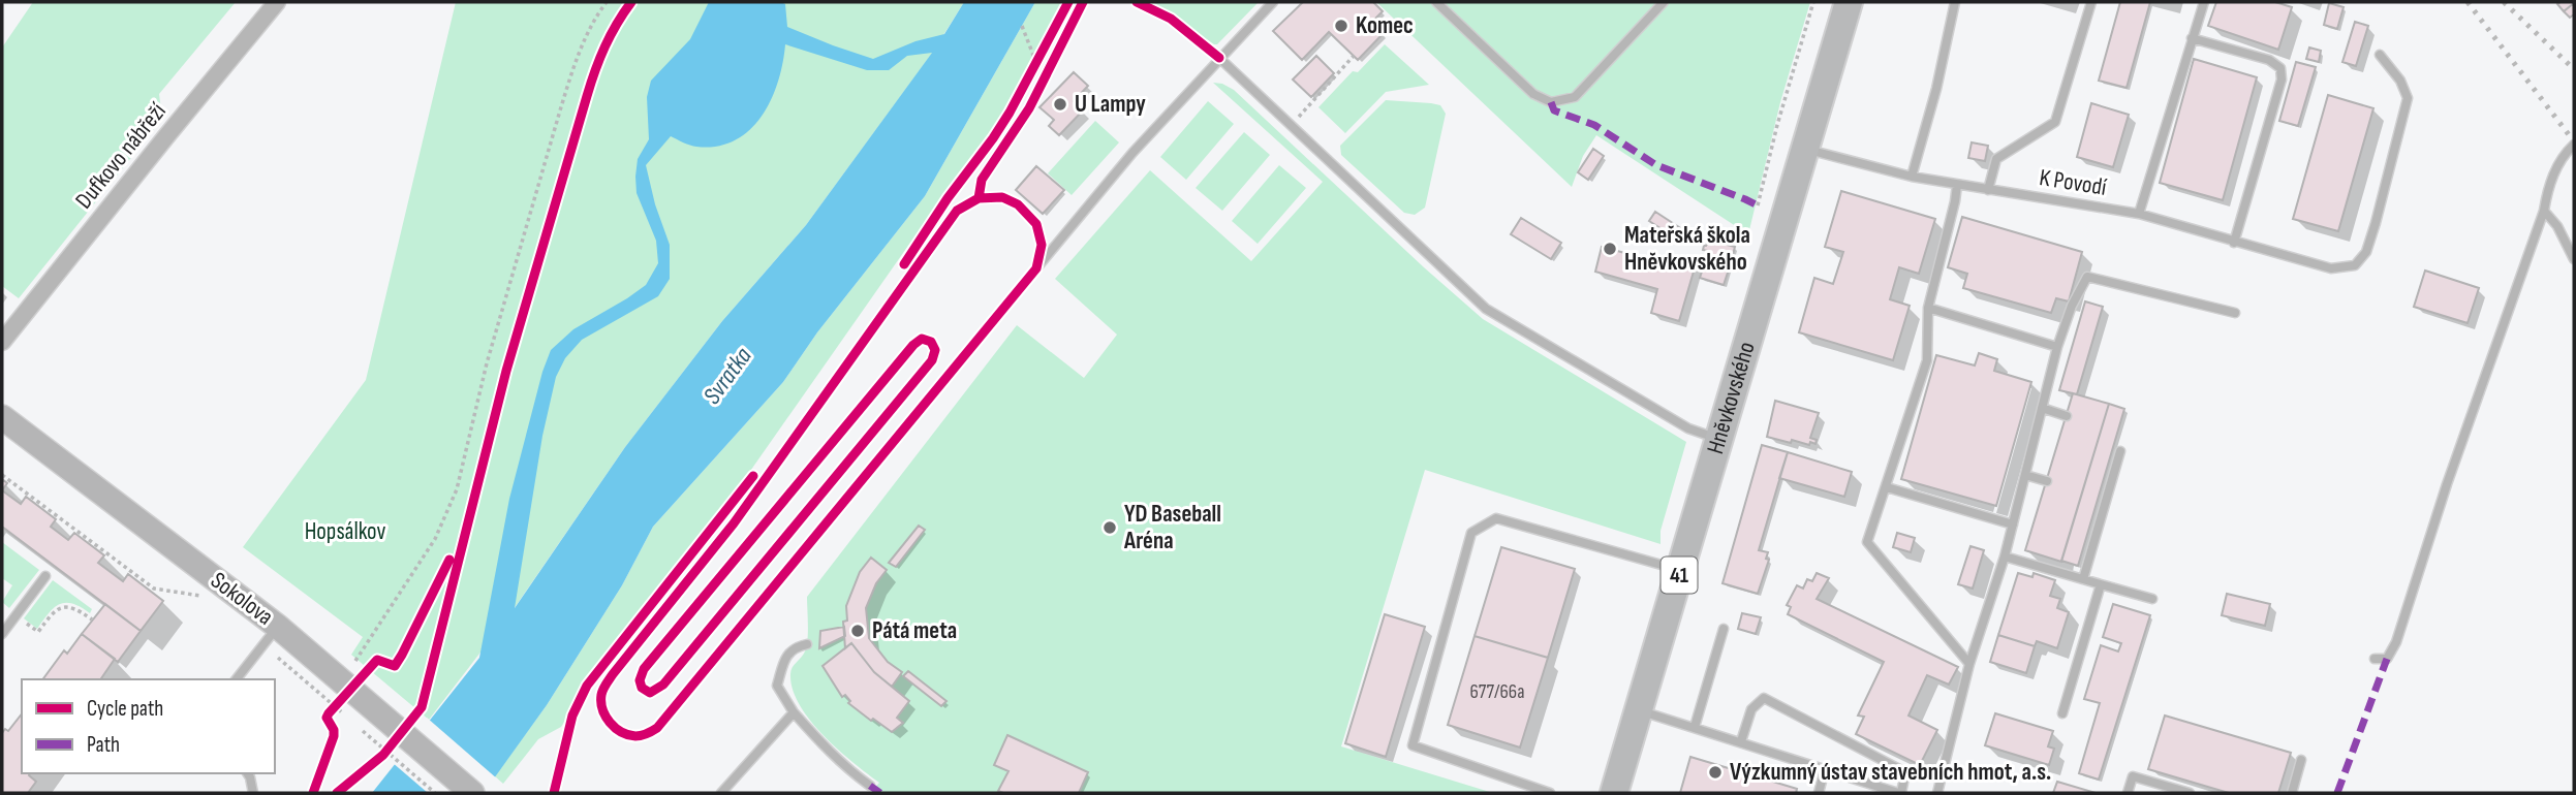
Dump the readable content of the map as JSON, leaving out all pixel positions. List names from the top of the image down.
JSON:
{
  "streets": {
    "main road": ["Hněvkovského", "41"],
    "street": ["Dufkovo nábřeží", "Sokolova"],
    "lane": ["K Povodí"]
  },
  "crossings": [
    ["K Povodí", "Hněvkovského"]
  ],
  "water": ["Svratka"],
  "parks": ["Hopsálkov"],
  "places": [
    "Komec",
    "U Lampy",
    "Mateřská škola Hněvkovského",
    "YD Baseball Aréna",
    "Pátá meta",
    "Výzkumný ústav stavebních hmot, a.s."
  ],
  "house_numbers": ["677/66a"],
  "legend": ["Cycle path", "Path"]
}
